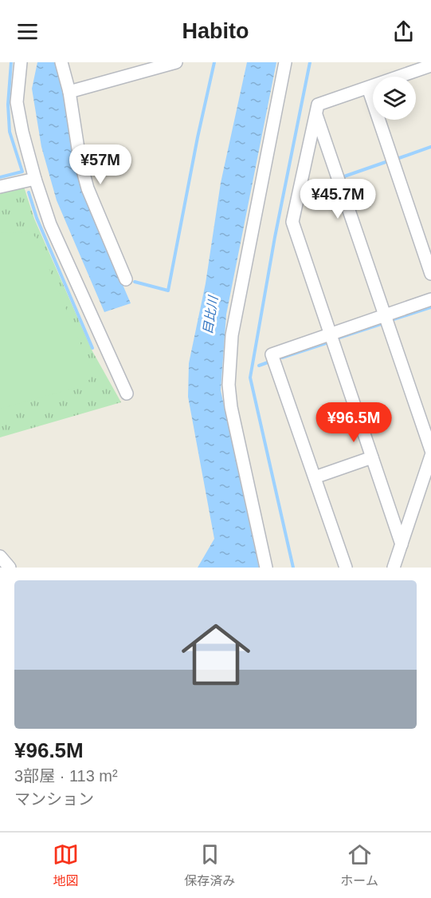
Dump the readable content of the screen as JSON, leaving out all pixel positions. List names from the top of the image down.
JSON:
{
  "water": ["目比川"],
  "page": {
    "header": "Habito",
    "price": ["¥57M", "¥45.7M", "¥96.5M"],
    "list": [
      {
        "name": "¥96.5M",
        "note": "3部屋 · 113 m² · マンション"
      }
    ],
    "tabs": ["地図", "保存済み", "ホーム"]
  }
}
